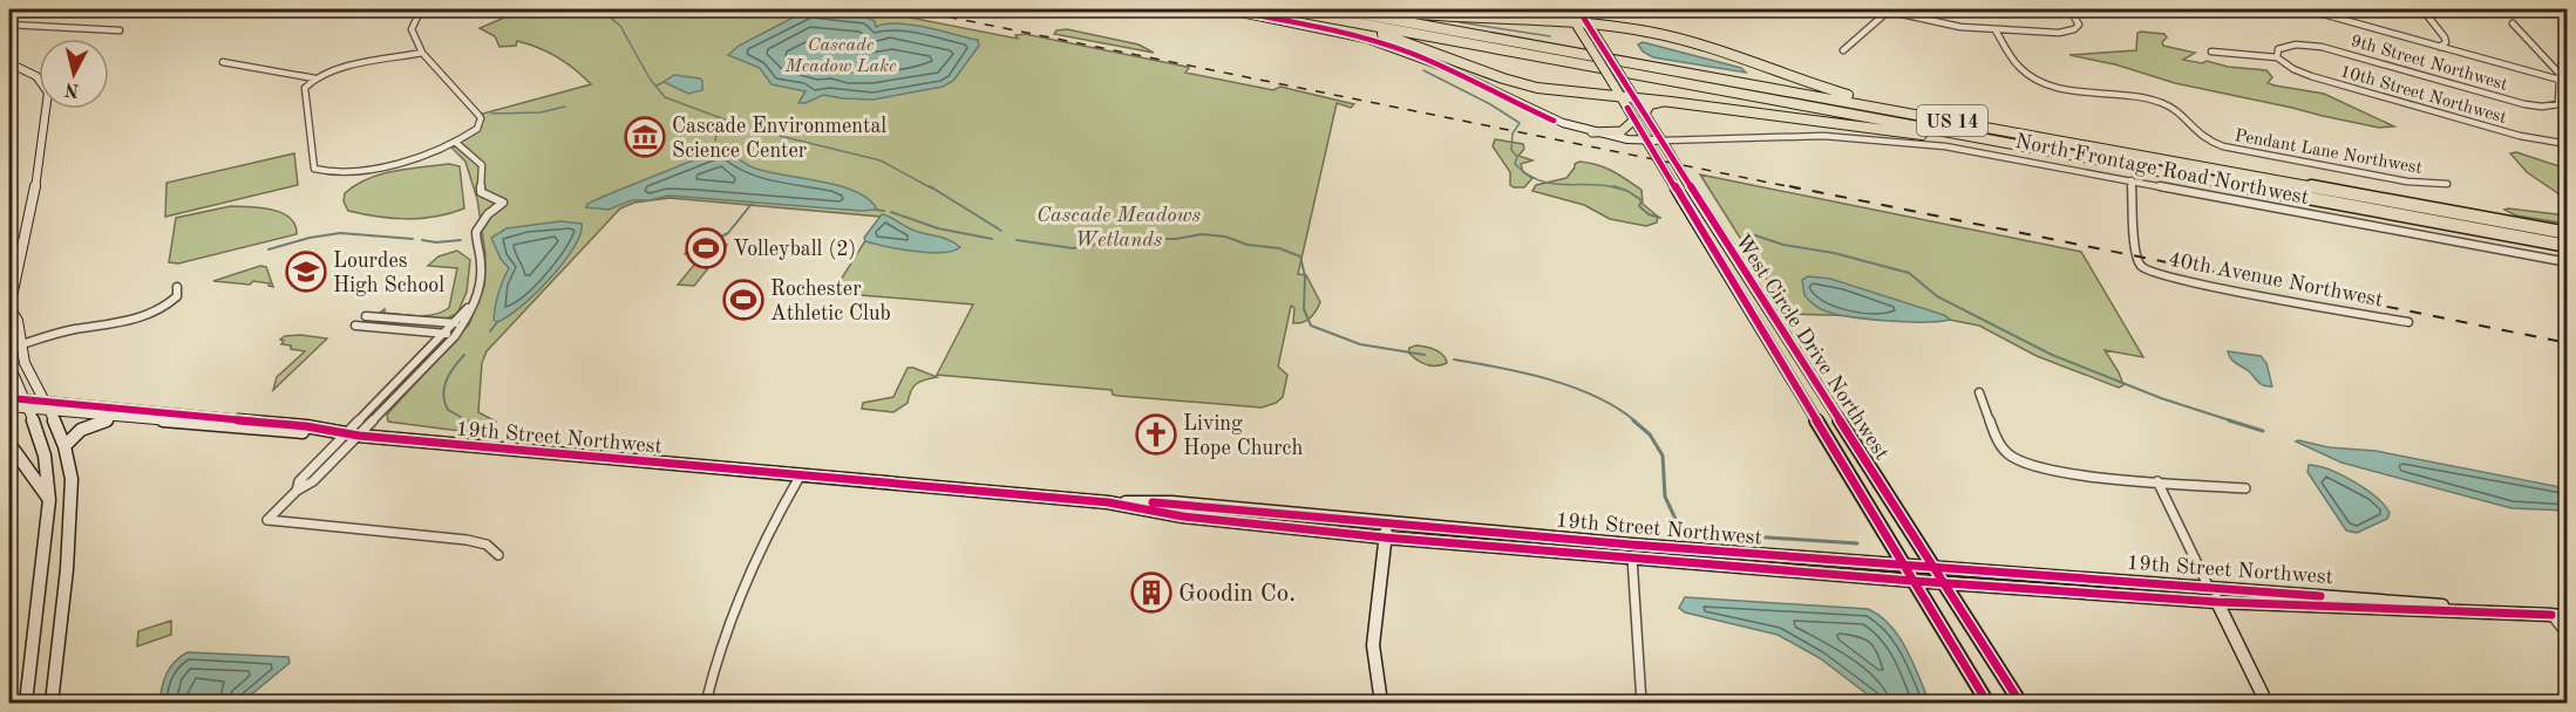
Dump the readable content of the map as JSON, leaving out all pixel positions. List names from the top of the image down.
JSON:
{
  "streets": {
    "highway": ["US 14"],
    "main road": ["West Circle Drive Northwest", "19th Street Northwest"],
    "street": [
      "9th Street Northwest",
      "10th Street Northwest",
      "Pendant Lane Northwest",
      "North Frontage Road Northwest",
      "40th Avenue Northwest"
    ]
  },
  "crossings": [
    ["9th Street Northwest", "10th Street Northwest"],
    ["North Frontage Road Northwest", "40th Avenue Northwest"],
    ["North Frontage Road Northwest", "West Circle Drive Northwest"],
    ["West Circle Drive Northwest", "19th Street Northwest"]
  ],
  "water": ["Cascade Meadow Lake"],
  "parks": ["Cascade Meadows Wetlands"],
  "places": {
    "museum": ["Cascade Environmental Science Center"],
    "sports": ["Volleyball (2)", "Rochester Athletic Club"],
    "school or university": ["Lourdes High School"],
    "church": ["Living Hope Church"],
    "building": ["Goodin Co."]
  },
  "north": "bottom"
}
